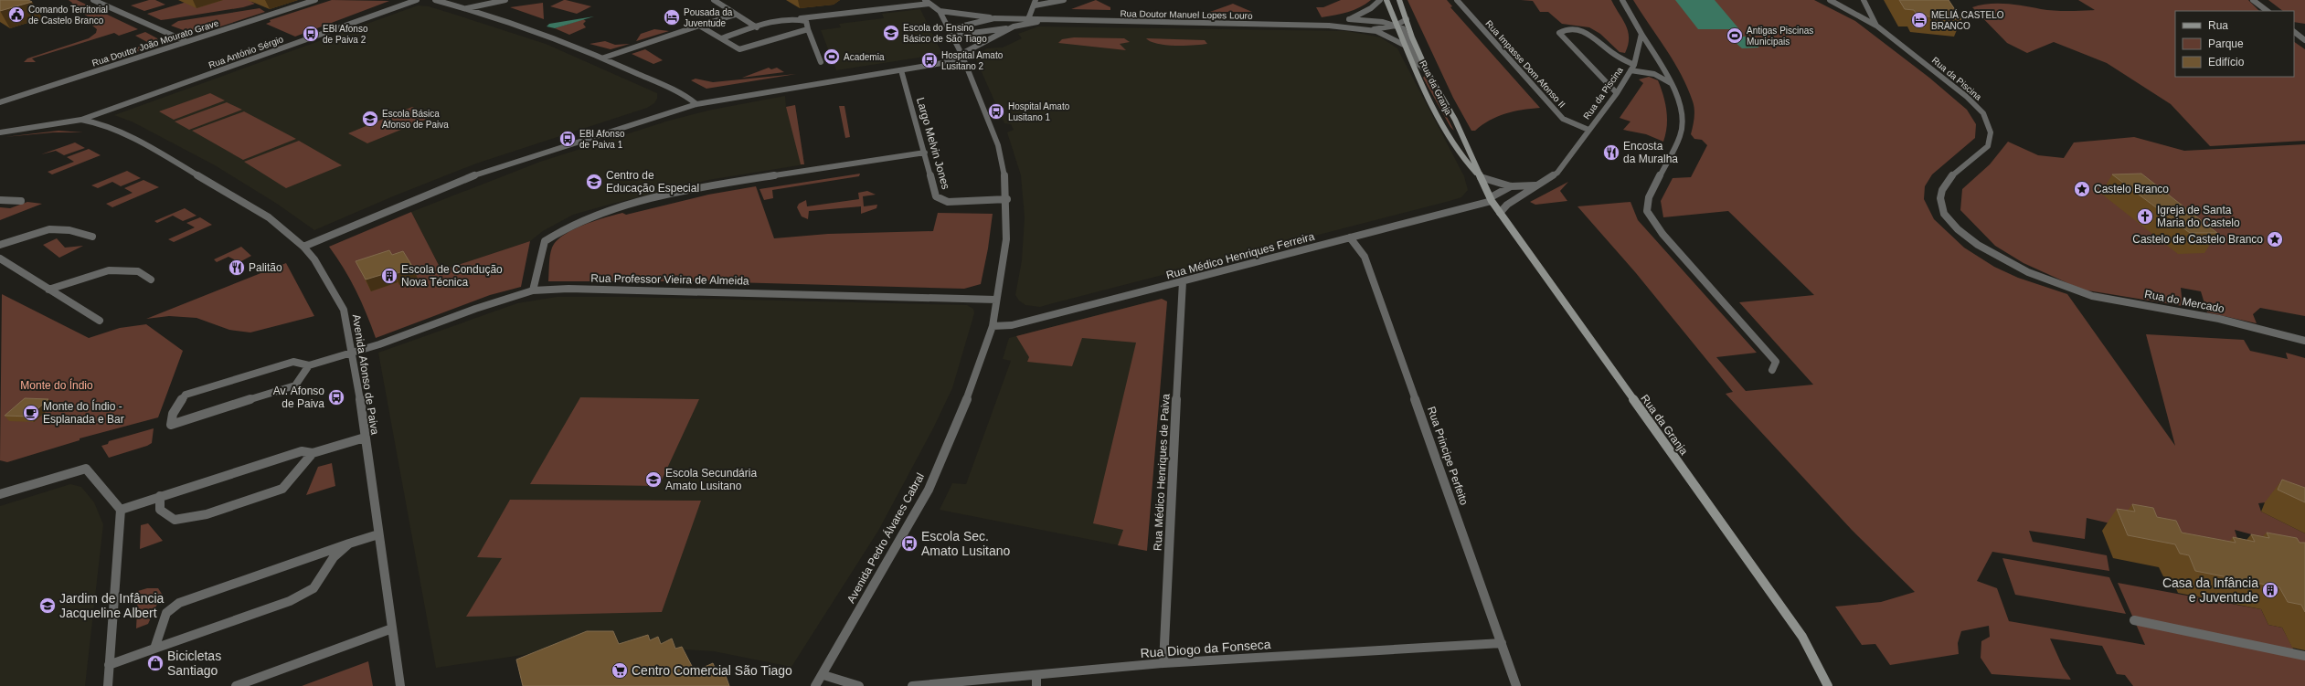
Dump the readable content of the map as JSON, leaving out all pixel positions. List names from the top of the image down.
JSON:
{
  "streets": {
    "main road": ["Rua da Granja"],
    "street": [
      "Rua Doutor Manuel Lopes Louro",
      "Rua Doutor João Mourato Grave",
      "Rua António Sérgio",
      "Rua Impasse Dom Afonso II",
      "Rua da Piscina",
      "Largo Melvin Jones",
      "Rua Médico Henriques Ferreira",
      "Rua Professor Vieira de Almeida",
      "Rua do Mercado",
      "Avenida Afonso de Paiva",
      "Rua Principe Perfeito",
      "Rua Médico Henriques de Paiva",
      "Avenida Pedro Álvares Cabral",
      "Rua Diogo da Fonseca"
    ]
  },
  "crossings": [
    ["Rua António Sérgio", "Avenida Afonso de Paiva"],
    ["Rua Impasse Dom Afonso II", "Rua da Piscina"],
    ["Rua da Piscina", "Rua da Granja"],
    ["Rua da Piscina", "Rua do Mercado"],
    ["Rua da Granja", "Rua Médico Henriques Ferreira"],
    ["Largo Melvin Jones", "Avenida Pedro Álvares Cabral"],
    ["Rua Médico Henriques Ferreira", "Rua Principe Perfeito"],
    ["Rua Médico Henriques Ferreira", "Rua Médico Henriques de Paiva"],
    ["Rua Médico Henriques Ferreira", "Avenida Pedro Álvares Cabral"],
    ["Rua Professor Vieira de Almeida", "Avenida Afonso de Paiva"],
    ["Rua Professor Vieira de Almeida", "Avenida Pedro Álvares Cabral"],
    ["Rua Principe Perfeito", "Rua Diogo da Fonseca"],
    ["Rua Médico Henriques de Paiva", "Rua Diogo da Fonseca"]
  ],
  "parks": ["Monte do Índio"],
  "places": {
    "public building": ["Comando Territorial de Castelo Branco"],
    "hotel": ["Pousada da Juventude", "MELIÁ CASTELO BRANCO"],
    "school or university": [
      "Escola do Ensino Básico de São Tiago",
      "Escola Básica Afonso de Paiva",
      "Centro de Educação Especial",
      "Escola Secundária Amato Lusitano",
      "Jardim de Infância Jacqueline Albert"
    ],
    "bus stop": [
      "EBI Afonso de Paiva 2",
      "Hospital Amato Lusitano 2",
      "Hospital Amato Lusitano 1",
      "EBI Afonso de Paiva 1",
      "Av. Afonso de Paiva",
      "Escola Sec. Amato Lusitano"
    ],
    "sports": ["Antigas Piscinas Municipais", "Academia"],
    "restaurant": ["Encosta da Muralha", "Palitão"],
    "place": ["Castelo Branco", "Castelo de Castelo Branco"],
    "church": ["Igreja de Santa Maria do Castelo"],
    "building": ["Escola de Condução Nova Técnica", "Casa da Infância e Juventude"],
    "cafe": ["Monte do Índio - Esplanada e Bar"],
    "shop": ["Bicicletas Santiago"],
    "supermarket": ["Centro Comercial São Tiago"]
  },
  "legend": ["Rua", "Parque", "Edifício"]
}
